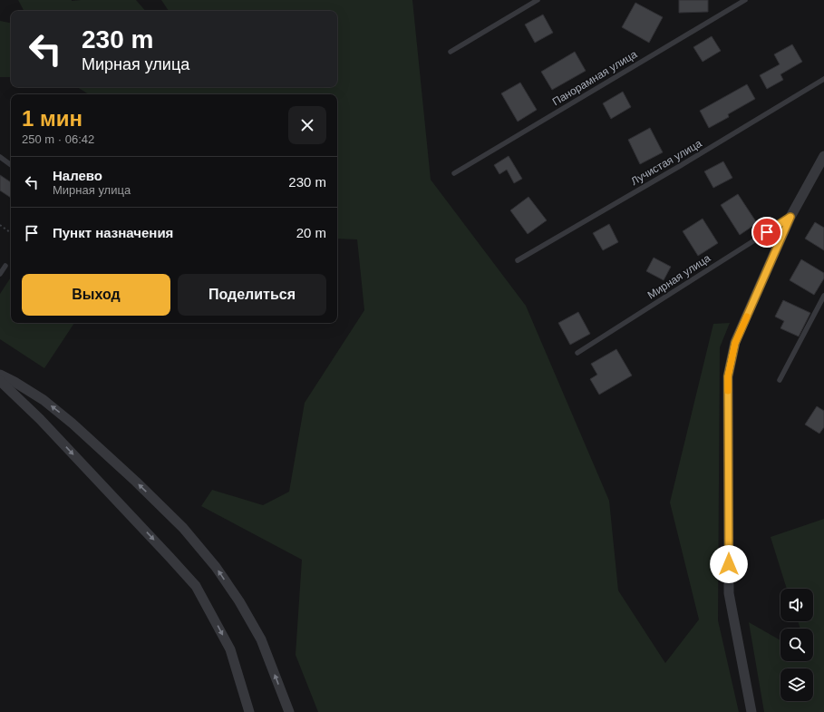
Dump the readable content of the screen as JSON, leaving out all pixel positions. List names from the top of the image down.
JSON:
{
  "streets": {
    "lane": ["Панорамная улица", "Лучистая улица", "Мирная улица"]
  },
  "page": {
    "turn": ["230 m", "Мирная улица"],
    "heading": ["1 мин", "250 m · 06:42"],
    "list": [
      {
        "name": "Налево",
        "note": "Мирная улица",
        "value": "230 m"
      },
      {
        "name": "Пункт назначения",
        "value": "20 m"
      }
    ],
    "buttons": ["Выход", "Поделиться"]
  }
}
